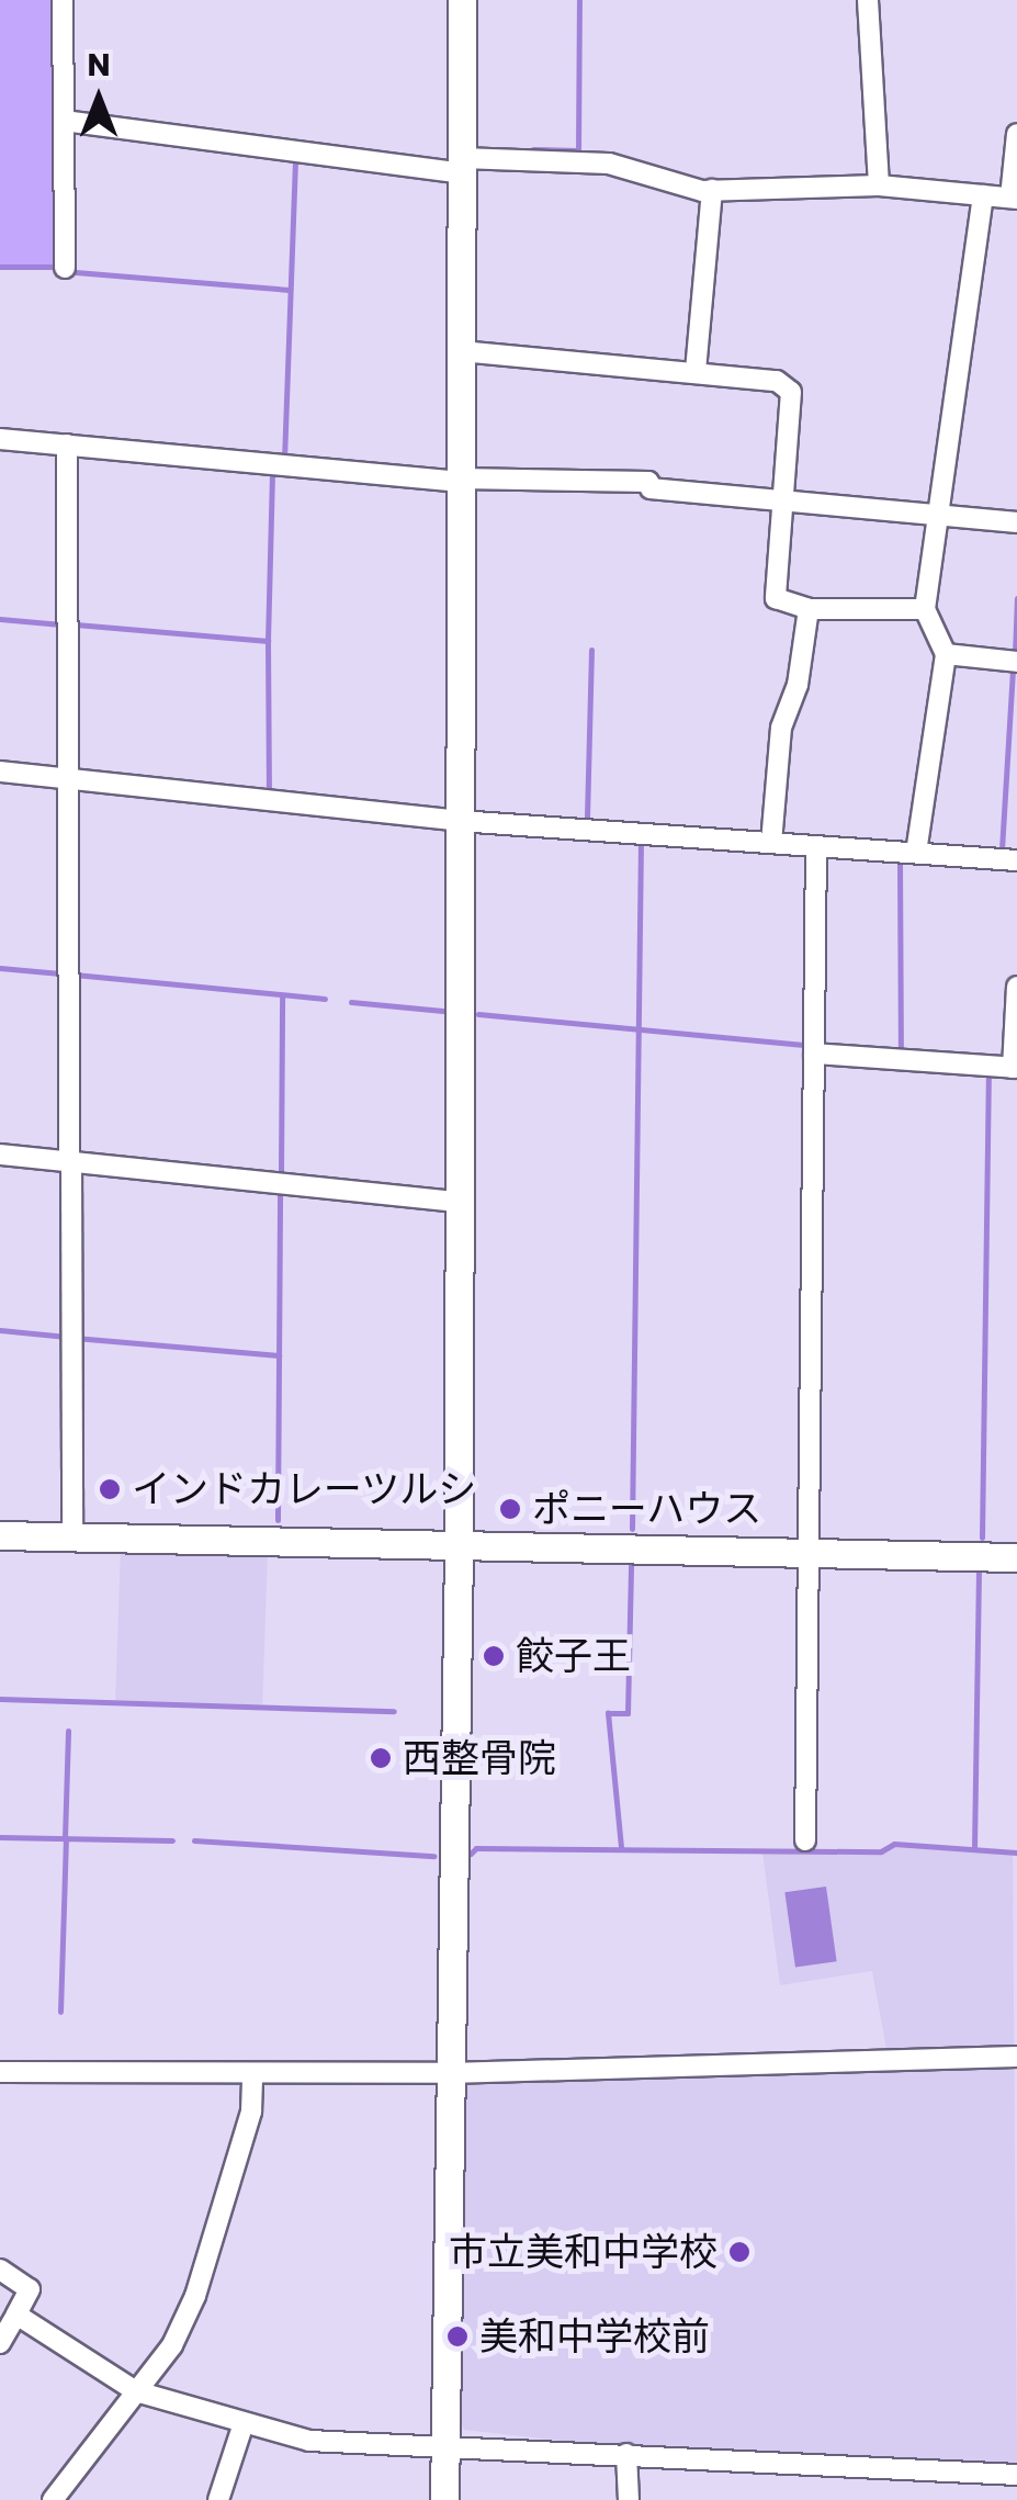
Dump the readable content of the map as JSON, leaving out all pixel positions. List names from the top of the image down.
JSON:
{
  "places": [
    "インドカレーツルシ",
    "ポニーハウス",
    "餃子王",
    "西整骨院",
    "市立美和中学校",
    "美和中学校前"
  ],
  "north": "top"
}
